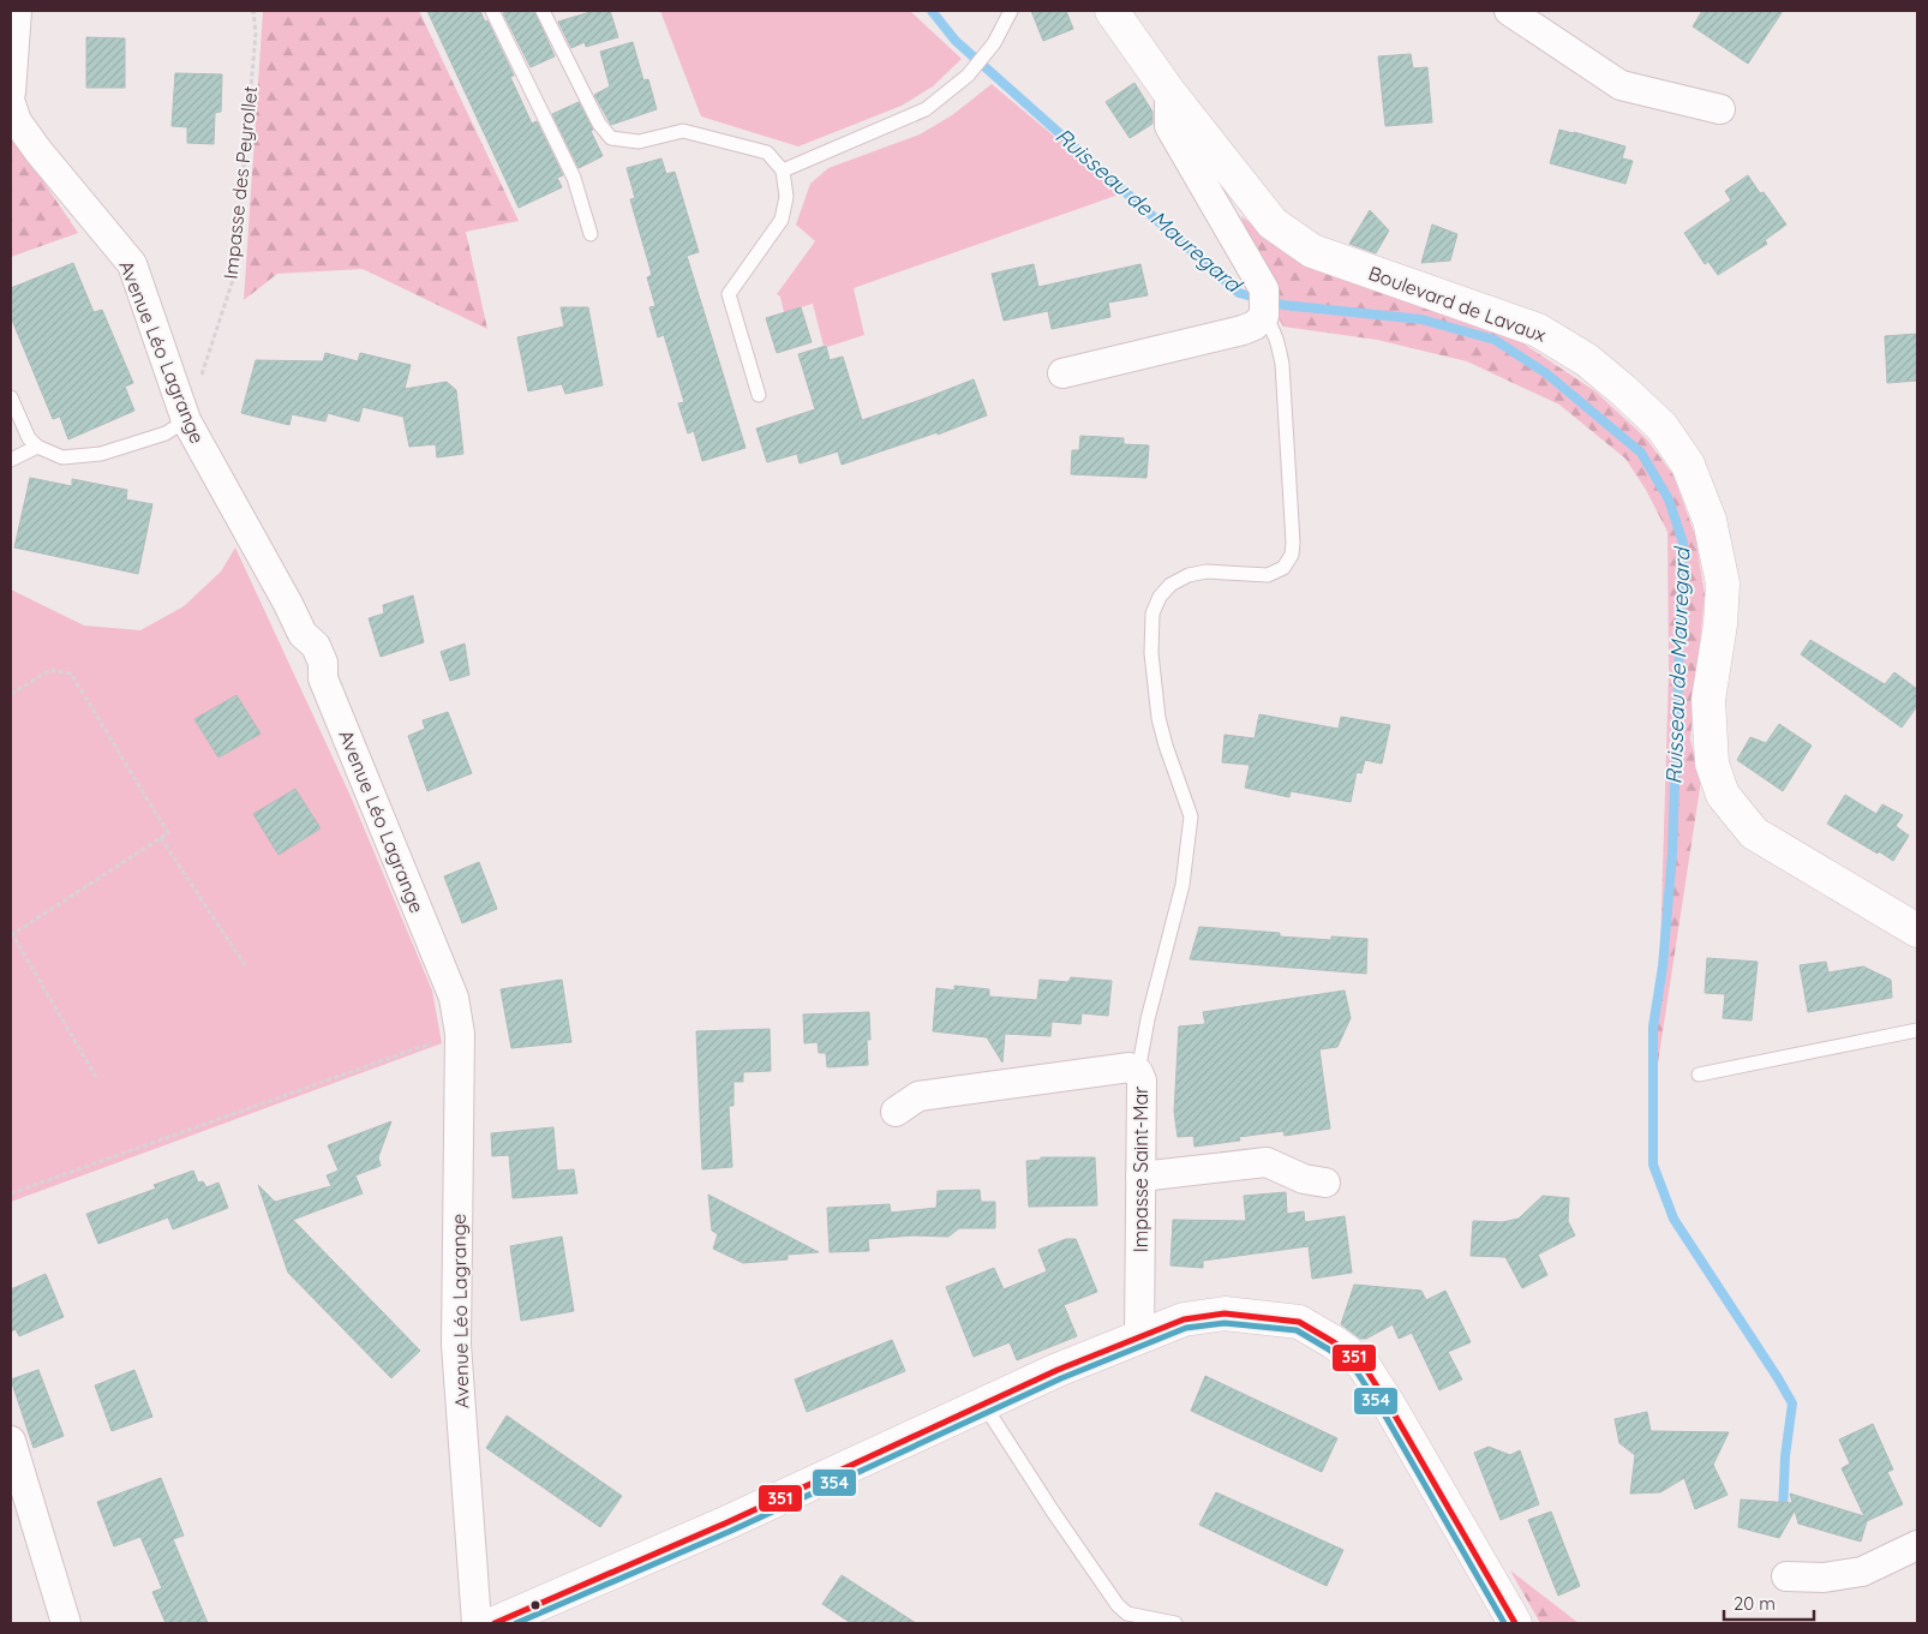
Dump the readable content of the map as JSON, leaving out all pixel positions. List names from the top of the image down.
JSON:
{
  "streets": {
    "street": ["Boulevard de Lavaux", "Avenue Léo Lagrange", "Impasse Saint-Mar"],
    "path": ["Impasse des Peyrollet"]
  },
  "water": ["Ruisseau de Mauregard"],
  "lines": ["transit line 351", "transit line 354"],
  "scale_bar": "20 m"
}
